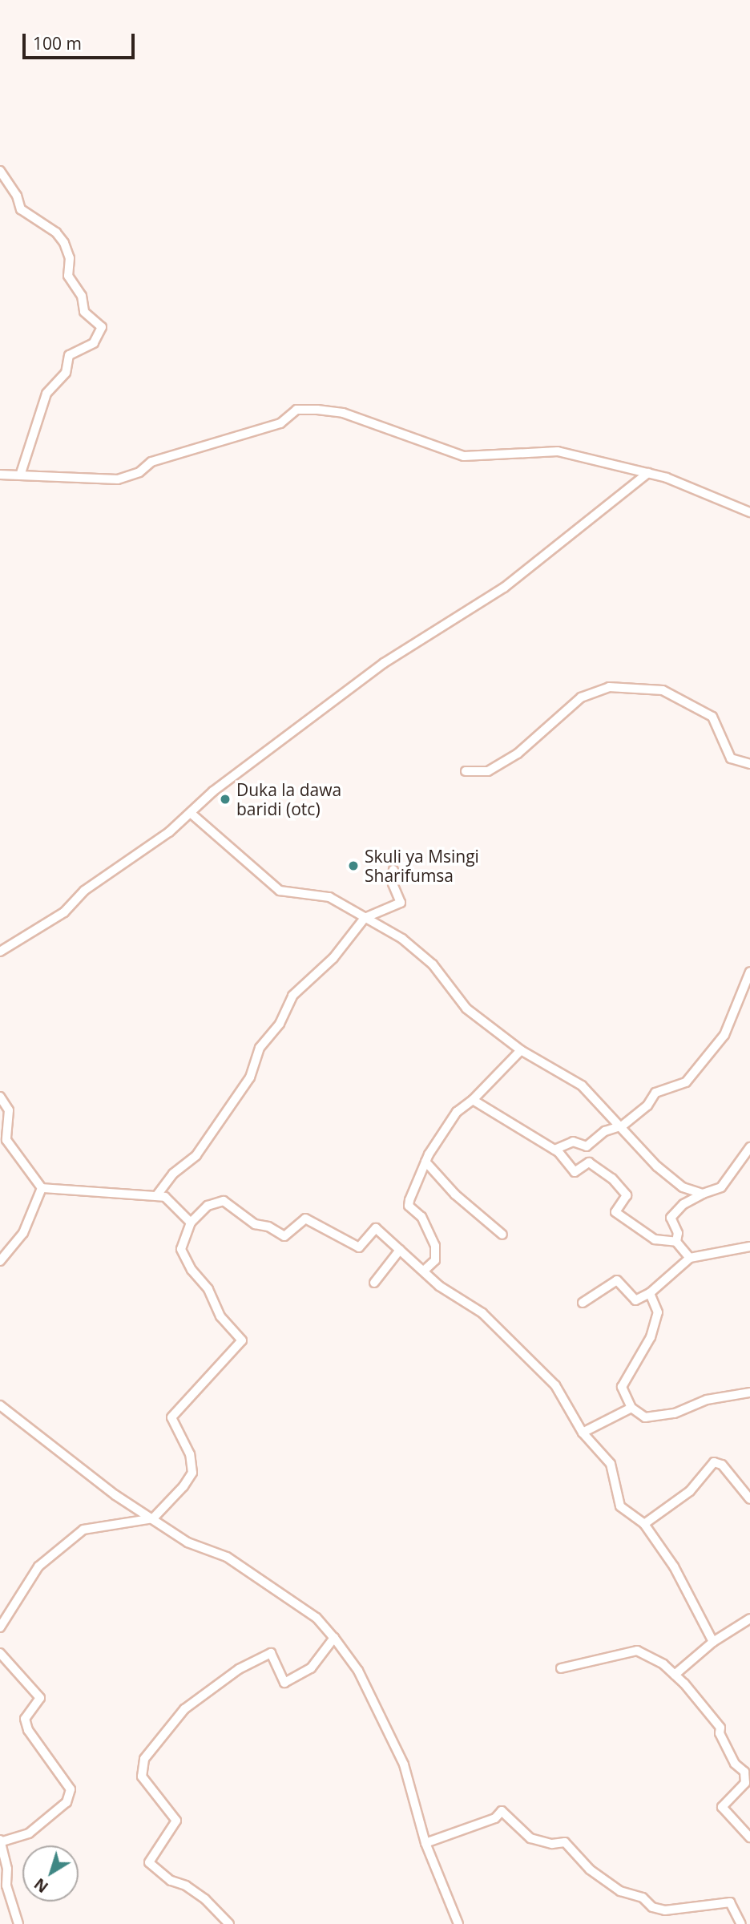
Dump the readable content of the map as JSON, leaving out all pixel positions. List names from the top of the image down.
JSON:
{
  "places": ["Duka la dawa baridi (otc)", "Skuli ya Msingi Sharifumsa"],
  "scale_bar": "100 m",
  "north": "bottom left"
}
